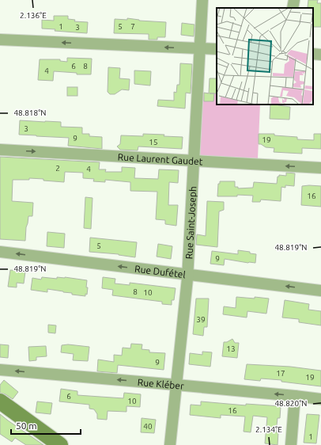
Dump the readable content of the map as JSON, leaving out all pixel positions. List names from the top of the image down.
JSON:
{
  "streets": {
    "street": [
      "Rue Laurent Gaudet",
      "Rue Saint-Joseph",
      "Rue Dufétel",
      "Rue Kléber"
    ]
  },
  "crossings": [
    ["Rue Laurent Gaudet", "Rue Saint-Joseph"],
    ["Rue Saint-Joseph", "Rue Dufétel"],
    ["Rue Saint-Joseph", "Rue Kléber"]
  ],
  "one_way": ["Rue Dufétel", "Rue Kléber"],
  "house_numbers": [
    "1",
    "5",
    "7",
    "3",
    "6",
    "8",
    "4",
    "3",
    "9",
    "19",
    "15",
    "2",
    "4",
    "16",
    "5",
    "9",
    "8",
    "10",
    "39",
    "13",
    "9",
    "17",
    "19",
    "6",
    "10",
    "16",
    "40",
    "1"
  ],
  "scale_bar": "50 m",
  "coordinates": [
    "2.136°E",
    "48.818°N",
    "48.819°N",
    "48.820°N",
    "2.134°E"
  ]
}
